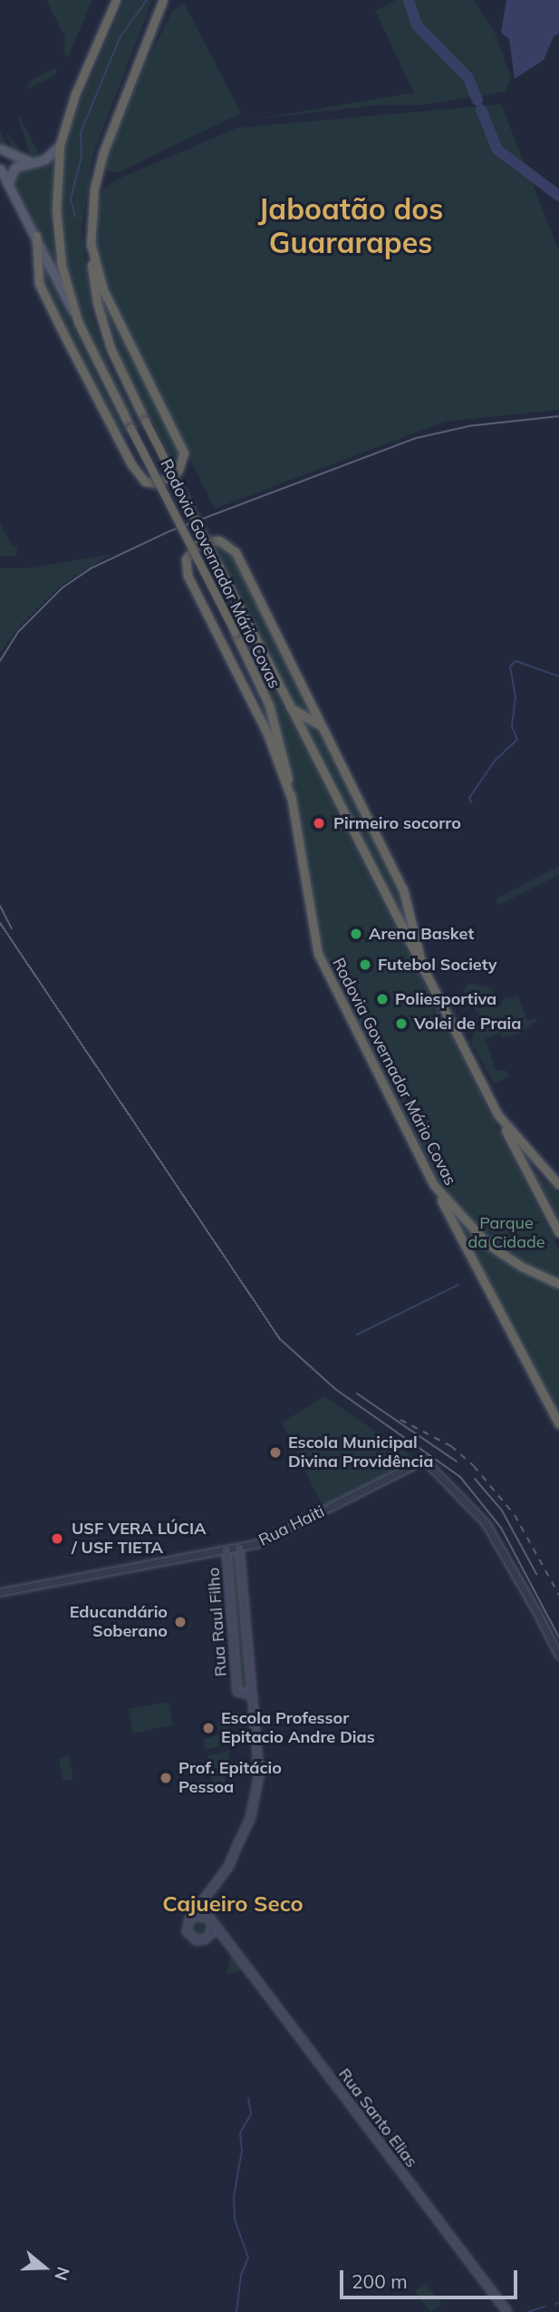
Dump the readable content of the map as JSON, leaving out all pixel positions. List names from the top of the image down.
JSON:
{
  "streets": {
    "highway": ["Rodovia Governador Mário Covas"],
    "main road": ["Rua Raul Filho", "Rua Santo Elias"],
    "street": ["Rua Haiti"]
  },
  "crossings": [
    ["Rua Haiti", "Rua Raul Filho"]
  ],
  "districts": ["Jaboatão dos Guararapes", "Cajueiro Seco"],
  "parks": ["Parque da Cidade"],
  "places": [
    "Pirmeiro socorro",
    "Arena Basket",
    "Futebol Society",
    "Poliesportiva",
    "Volei de Praia",
    "Escola Municipal Divina Providência",
    "USF VERA LÚCIA / USF TIETA",
    "Educandário Soberano",
    "Escola Professor Epitacio Andre Dias",
    "Prof. Epitácio Pessoa"
  ],
  "scale_bar": "200 m",
  "north": "right"
}
